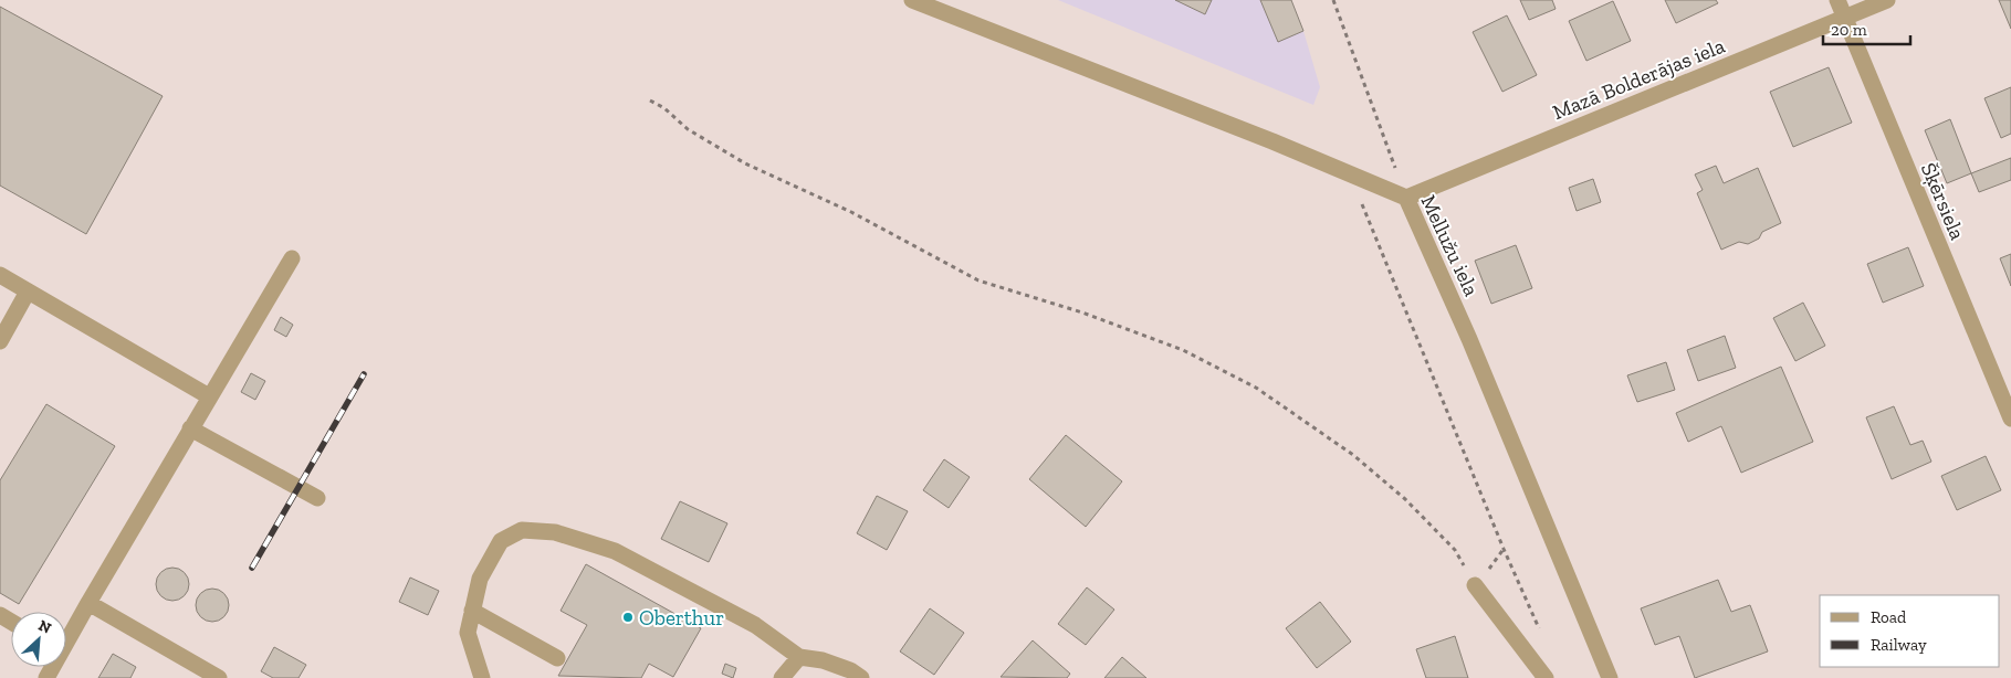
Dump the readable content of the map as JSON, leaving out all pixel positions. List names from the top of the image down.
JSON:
{
  "streets": {
    "street": ["Mazā Bolderājas iela", "Šķērsiela", "Mellužu iela"]
  },
  "crossings": [
    ["Mazā Bolderājas iela", "Šķērsiela"],
    ["Mazā Bolderājas iela", "Mellužu iela"]
  ],
  "places": ["Oberthur"],
  "legend": ["Road", "Railway"],
  "scale_bar": "20 m",
  "north": "top right"
}
